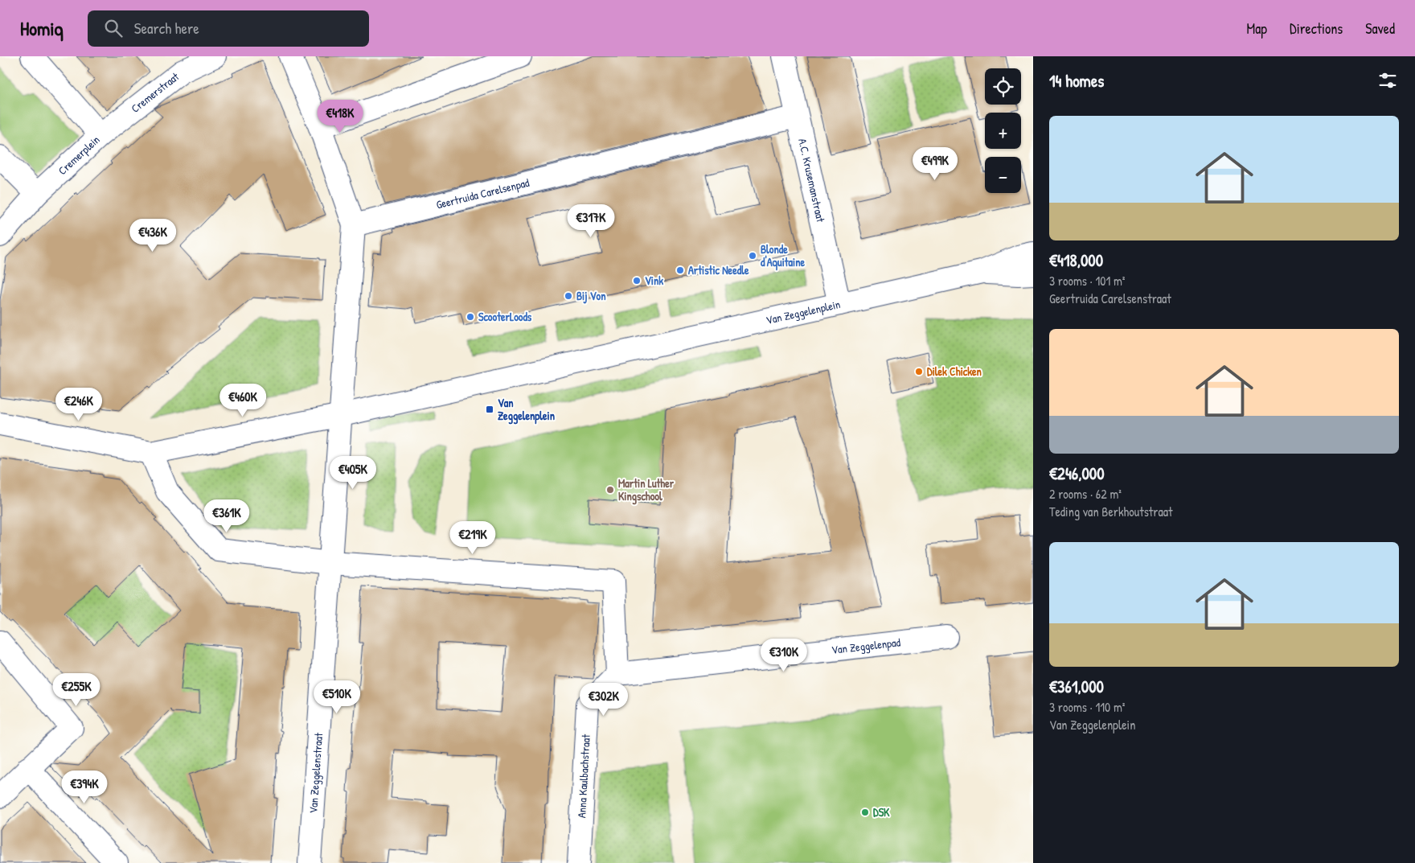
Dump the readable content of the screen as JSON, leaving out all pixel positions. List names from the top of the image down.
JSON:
{
  "streets": {
    "street": [
      "Cremerstraat",
      "Cremerplein",
      "A.C. Krusemanstraat",
      "Geertruida Carelsenpad",
      "Van Zeggelenplein",
      "Van Zeggelenpad",
      "Van Zeggelenstraat",
      "Anna Kaulbachstraat"
    ]
  },
  "crossings": [
    ["Cremerstraat", "Cremerplein"],
    ["A.C. Krusemanstraat", "Geertruida Carelsenpad"],
    ["A.C. Krusemanstraat", "Van Zeggelenplein"],
    ["Van Zeggelenpad", "Anna Kaulbachstraat"]
  ],
  "places": {
    "other": [
      "Blonde d'Aquitaine",
      "Artistic Needle",
      "Vink",
      "Bij Von",
      "ScooterLoods",
      "Dilek Chicken",
      "Martin Luther Kingschool",
      "DSK"
    ],
    "transit": ["Van Zeggelenplein"]
  },
  "page": {
    "header": "Homiq",
    "search": "Search here",
    "nav": ["Map", "Directions", "Saved"],
    "heading": "14 homes",
    "map_buttons": ["+", "−"],
    "price": [
      "€418K",
      "€499K",
      "€317K",
      "€436K",
      "€460K",
      "€246K",
      "€405K",
      "€361K",
      "€219K",
      "€310K",
      "€255K",
      "€510K",
      "€302K",
      "€394K"
    ],
    "list": [
      {
        "name": "€418,000",
        "note": "3 rooms · 101 m² · Geertruida Carelsenstraat"
      },
      {
        "name": "€246,000",
        "note": "2 rooms · 62 m² · Teding van Berkhoutstraat"
      },
      {
        "name": "€361,000",
        "note": "3 rooms · 110 m² · Van Zeggelenplein"
      }
    ]
  }
}
